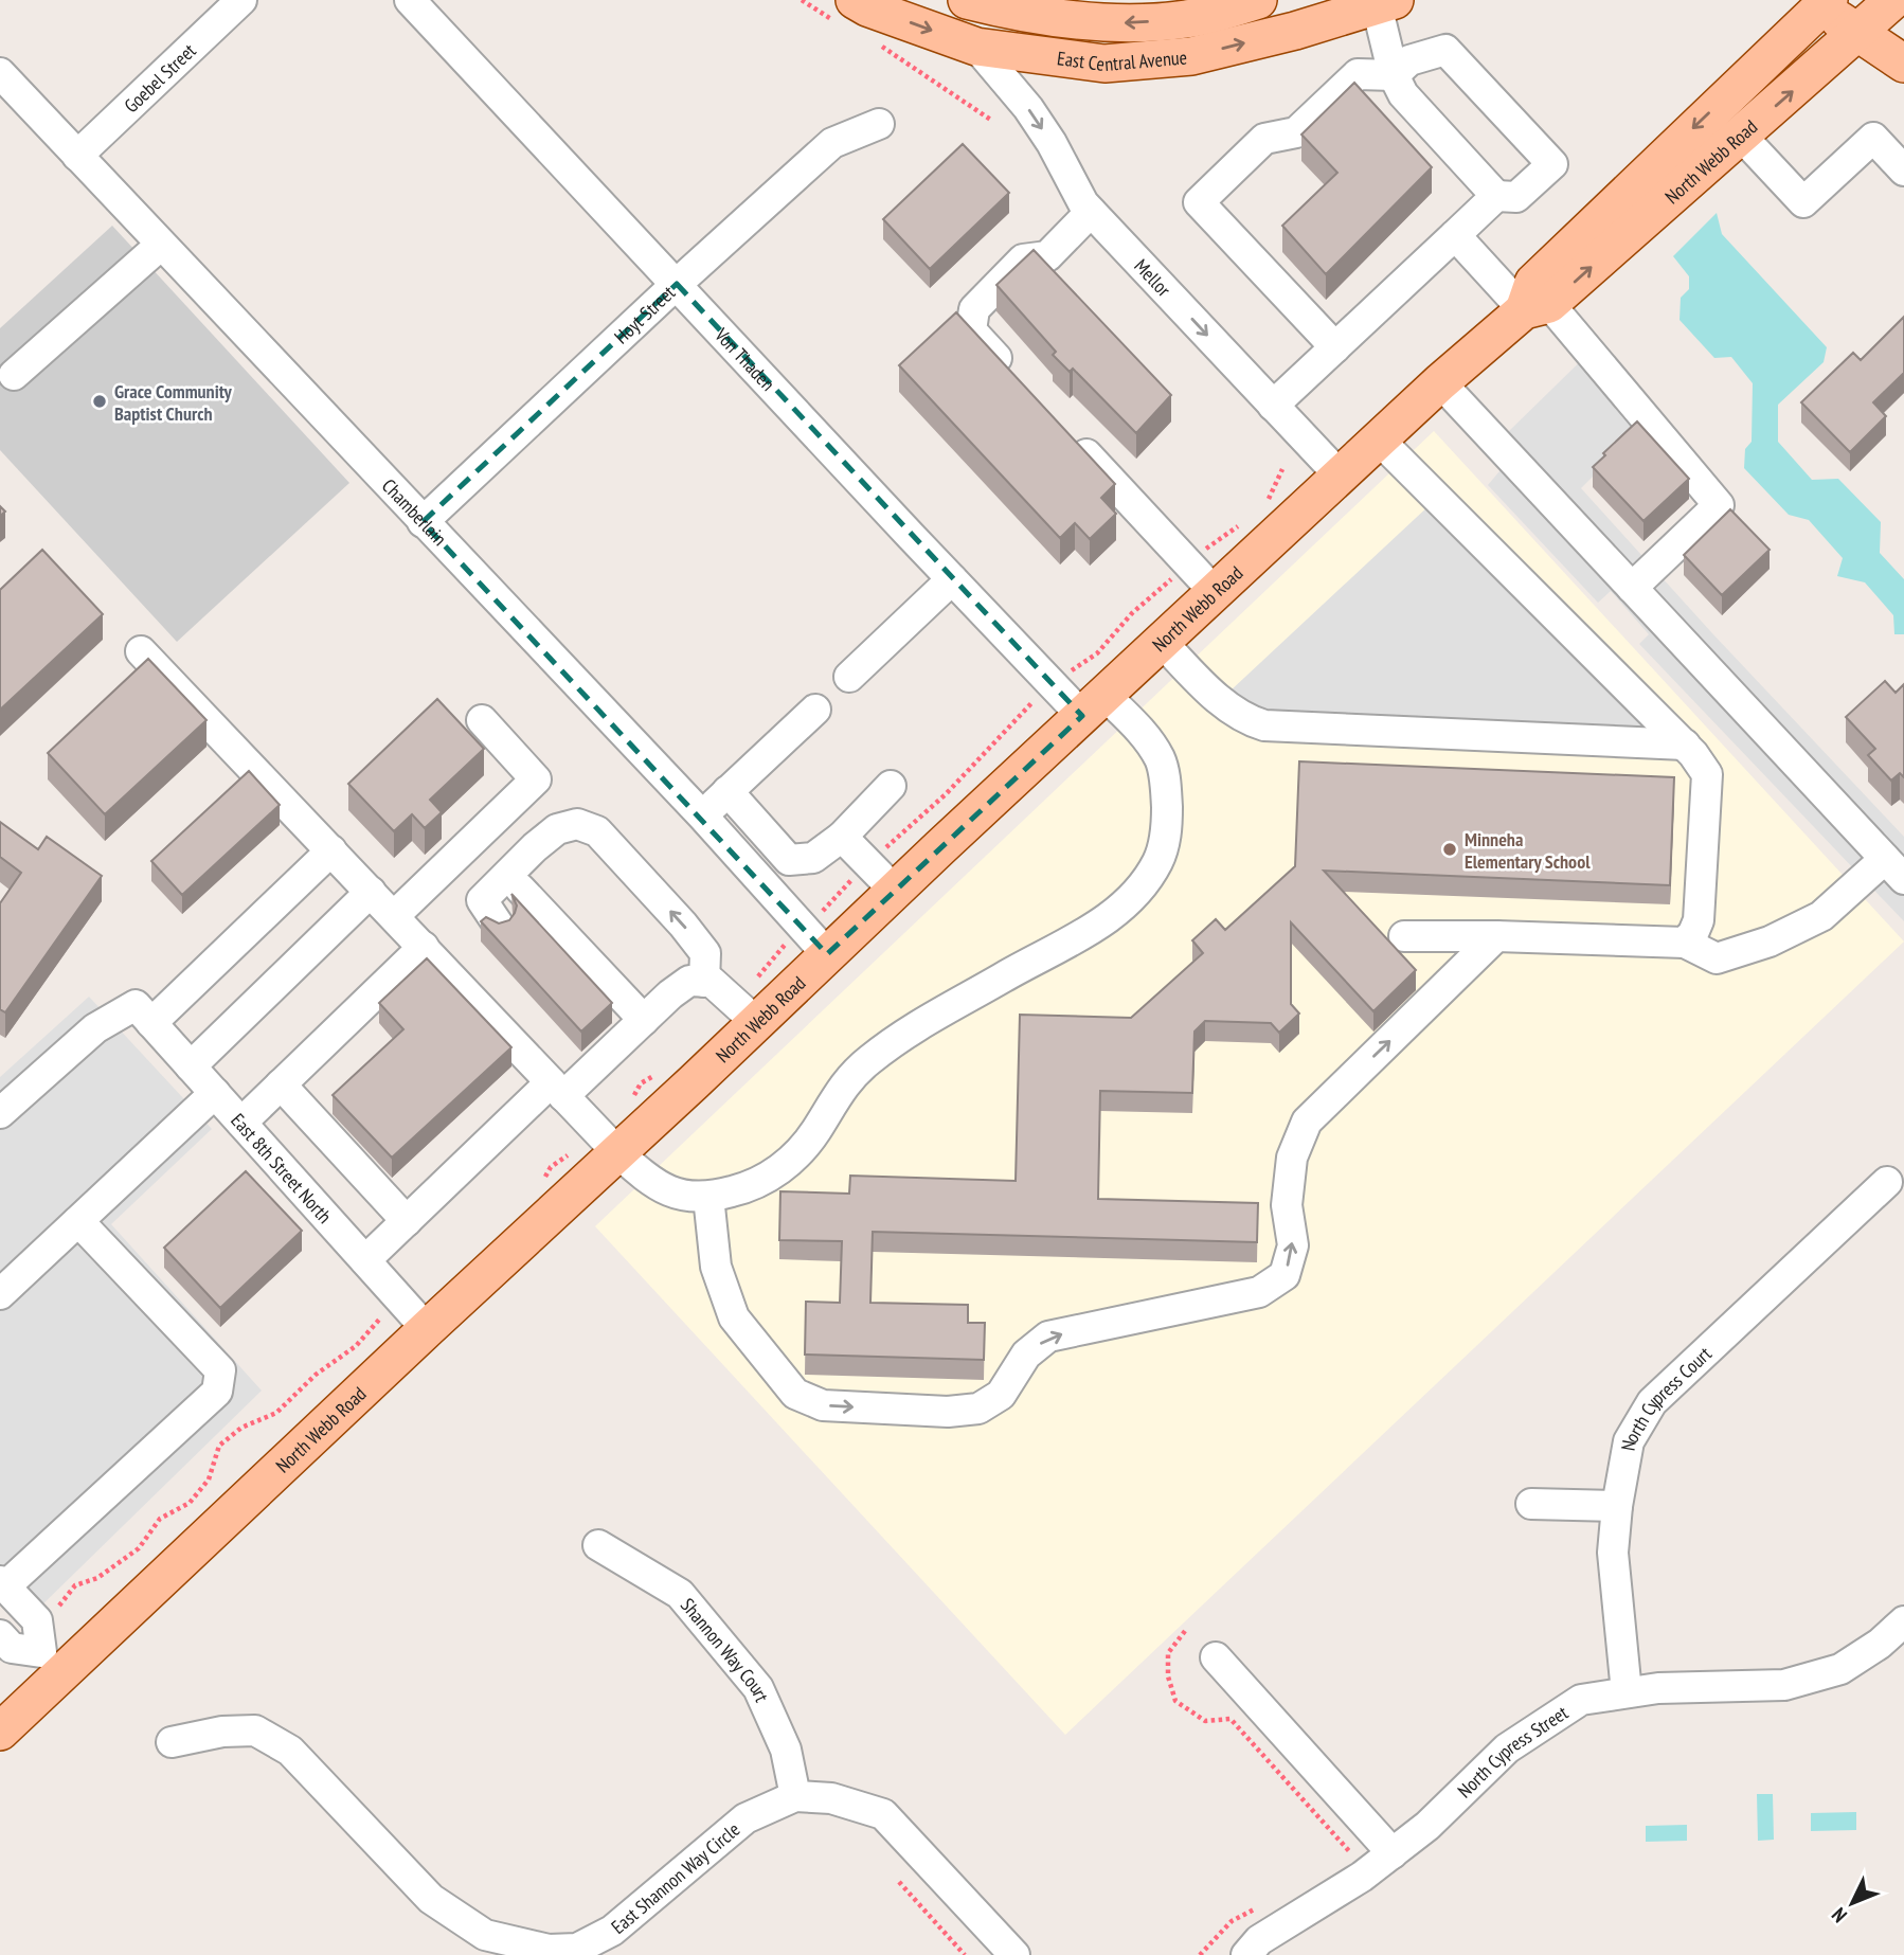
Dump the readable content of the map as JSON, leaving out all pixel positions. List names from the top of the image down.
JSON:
{
  "streets": {
    "main road": ["East Central Avenue", "North Webb Road"],
    "street": [
      "Goebel Street",
      "Mellor",
      "Hoyt Street",
      "Von Thaden",
      "Chamberlain",
      "East 8th Street North",
      "North Cypress Court",
      "Shannon Way Court",
      "North Cypress Street",
      "East Shannon Way Circle"
    ]
  },
  "crossings": [
    ["East Central Avenue", "Mellor"],
    ["Goebel Street", "Chamberlain"],
    ["North Webb Road", "Mellor"],
    ["North Webb Road", "Von Thaden"],
    ["North Webb Road", "Chamberlain"],
    ["North Webb Road", "East 8th Street North"],
    ["Hoyt Street", "Von Thaden"],
    ["Hoyt Street", "Chamberlain"],
    ["North Cypress Court", "North Cypress Street"],
    ["Shannon Way Court", "East Shannon Way Circle"]
  ],
  "one_way": ["Mellor"],
  "places": ["Grace Community Baptist Church", "Minneha Elementary School"],
  "north": "bottom left"
}
